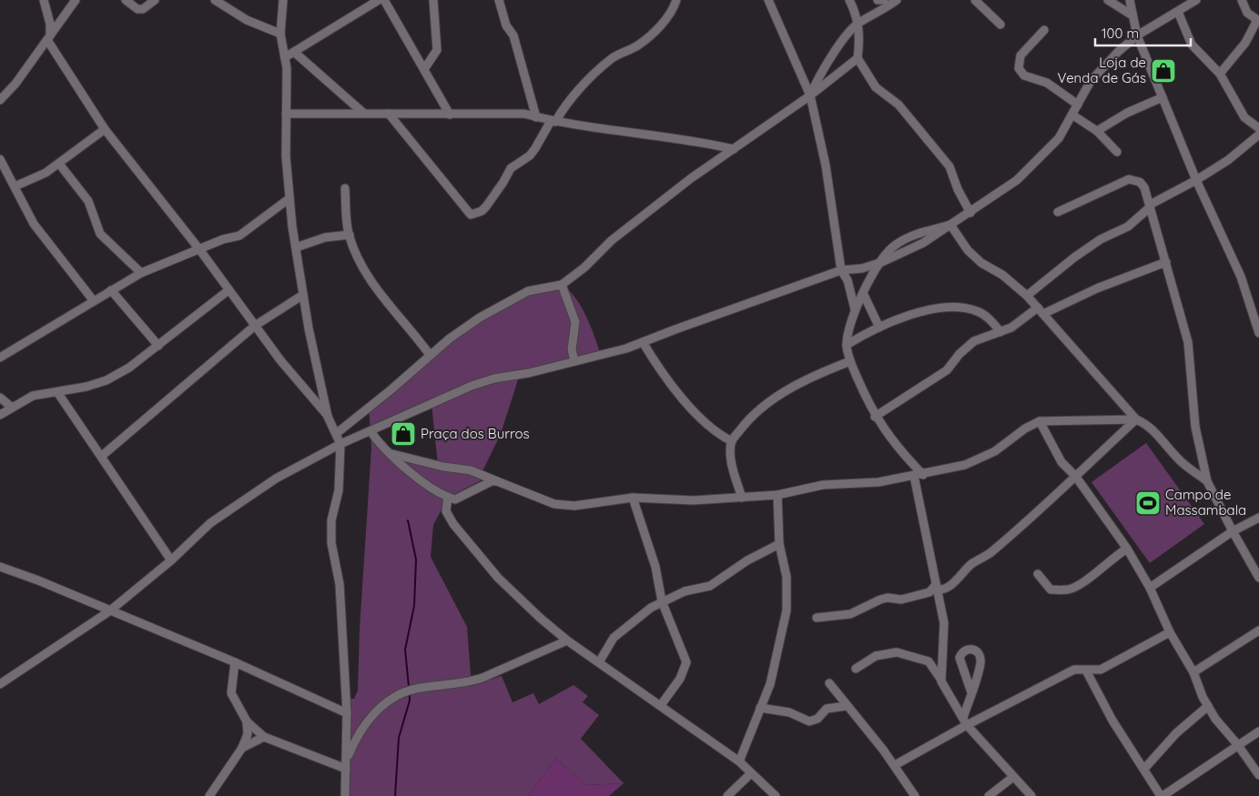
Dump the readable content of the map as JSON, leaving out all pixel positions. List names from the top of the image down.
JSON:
{
  "places": {
    "shop": ["Loja de Venda de Gás", "Praça dos Burros"],
    "sports": ["Campo de Massambala"]
  },
  "scale_bar": "100 m"
}
